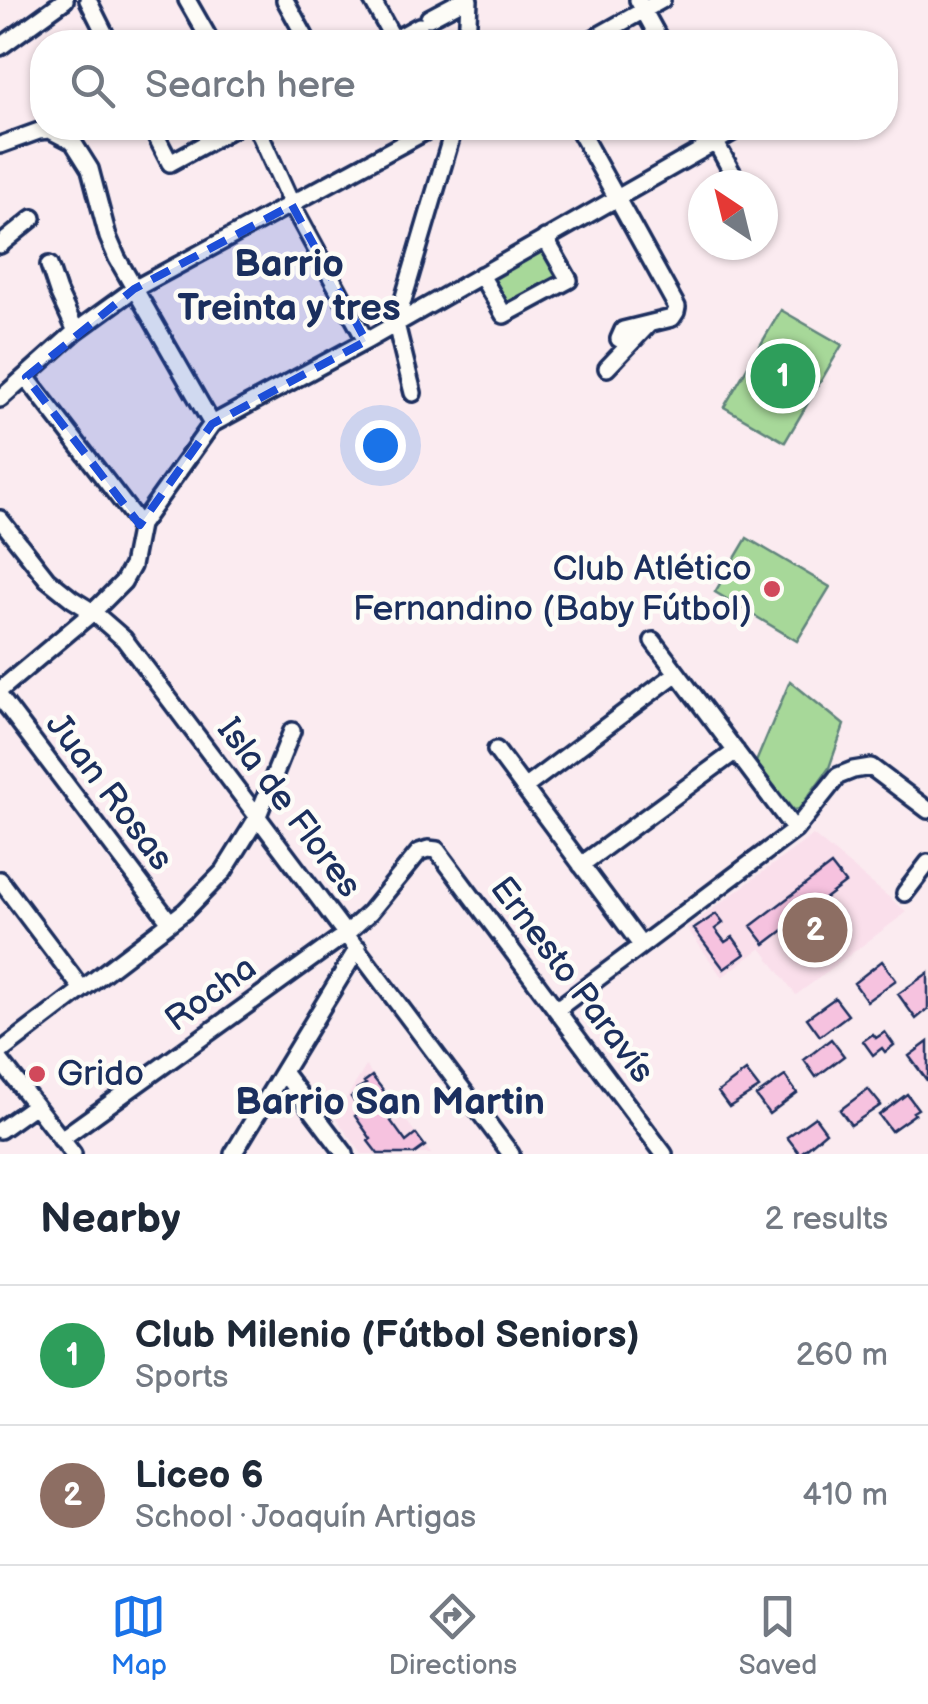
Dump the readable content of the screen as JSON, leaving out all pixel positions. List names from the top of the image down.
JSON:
{
  "streets": {
    "street": [
      "Juan Rosas",
      "Isla de Flores",
      "Ernesto Paravís",
      "Rocha"
    ]
  },
  "crossings": [
    ["Isla de Flores", "Rocha"],
    ["Ernesto Paravís", "Rocha"]
  ],
  "districts": ["Barrio Treinta y tres", "Barrio San Martin"],
  "places": ["Club Atlético Fernandino (Baby Fútbol)", "Grido"],
  "north": "top left",
  "page": {
    "search": "Search here",
    "pins": ["1", "2"],
    "heading": ["Nearby", "2 results"],
    "list": [
      {
        "mark": "1",
        "name": "Club Milenio (Fútbol Seniors)",
        "note": "Sports",
        "value": "260 m"
      },
      {
        "mark": "2",
        "name": "Liceo 6",
        "note": "School · Joaquín Artigas",
        "value": "410 m"
      }
    ],
    "nav": ["Map", "Directions", "Saved"]
  }
}
